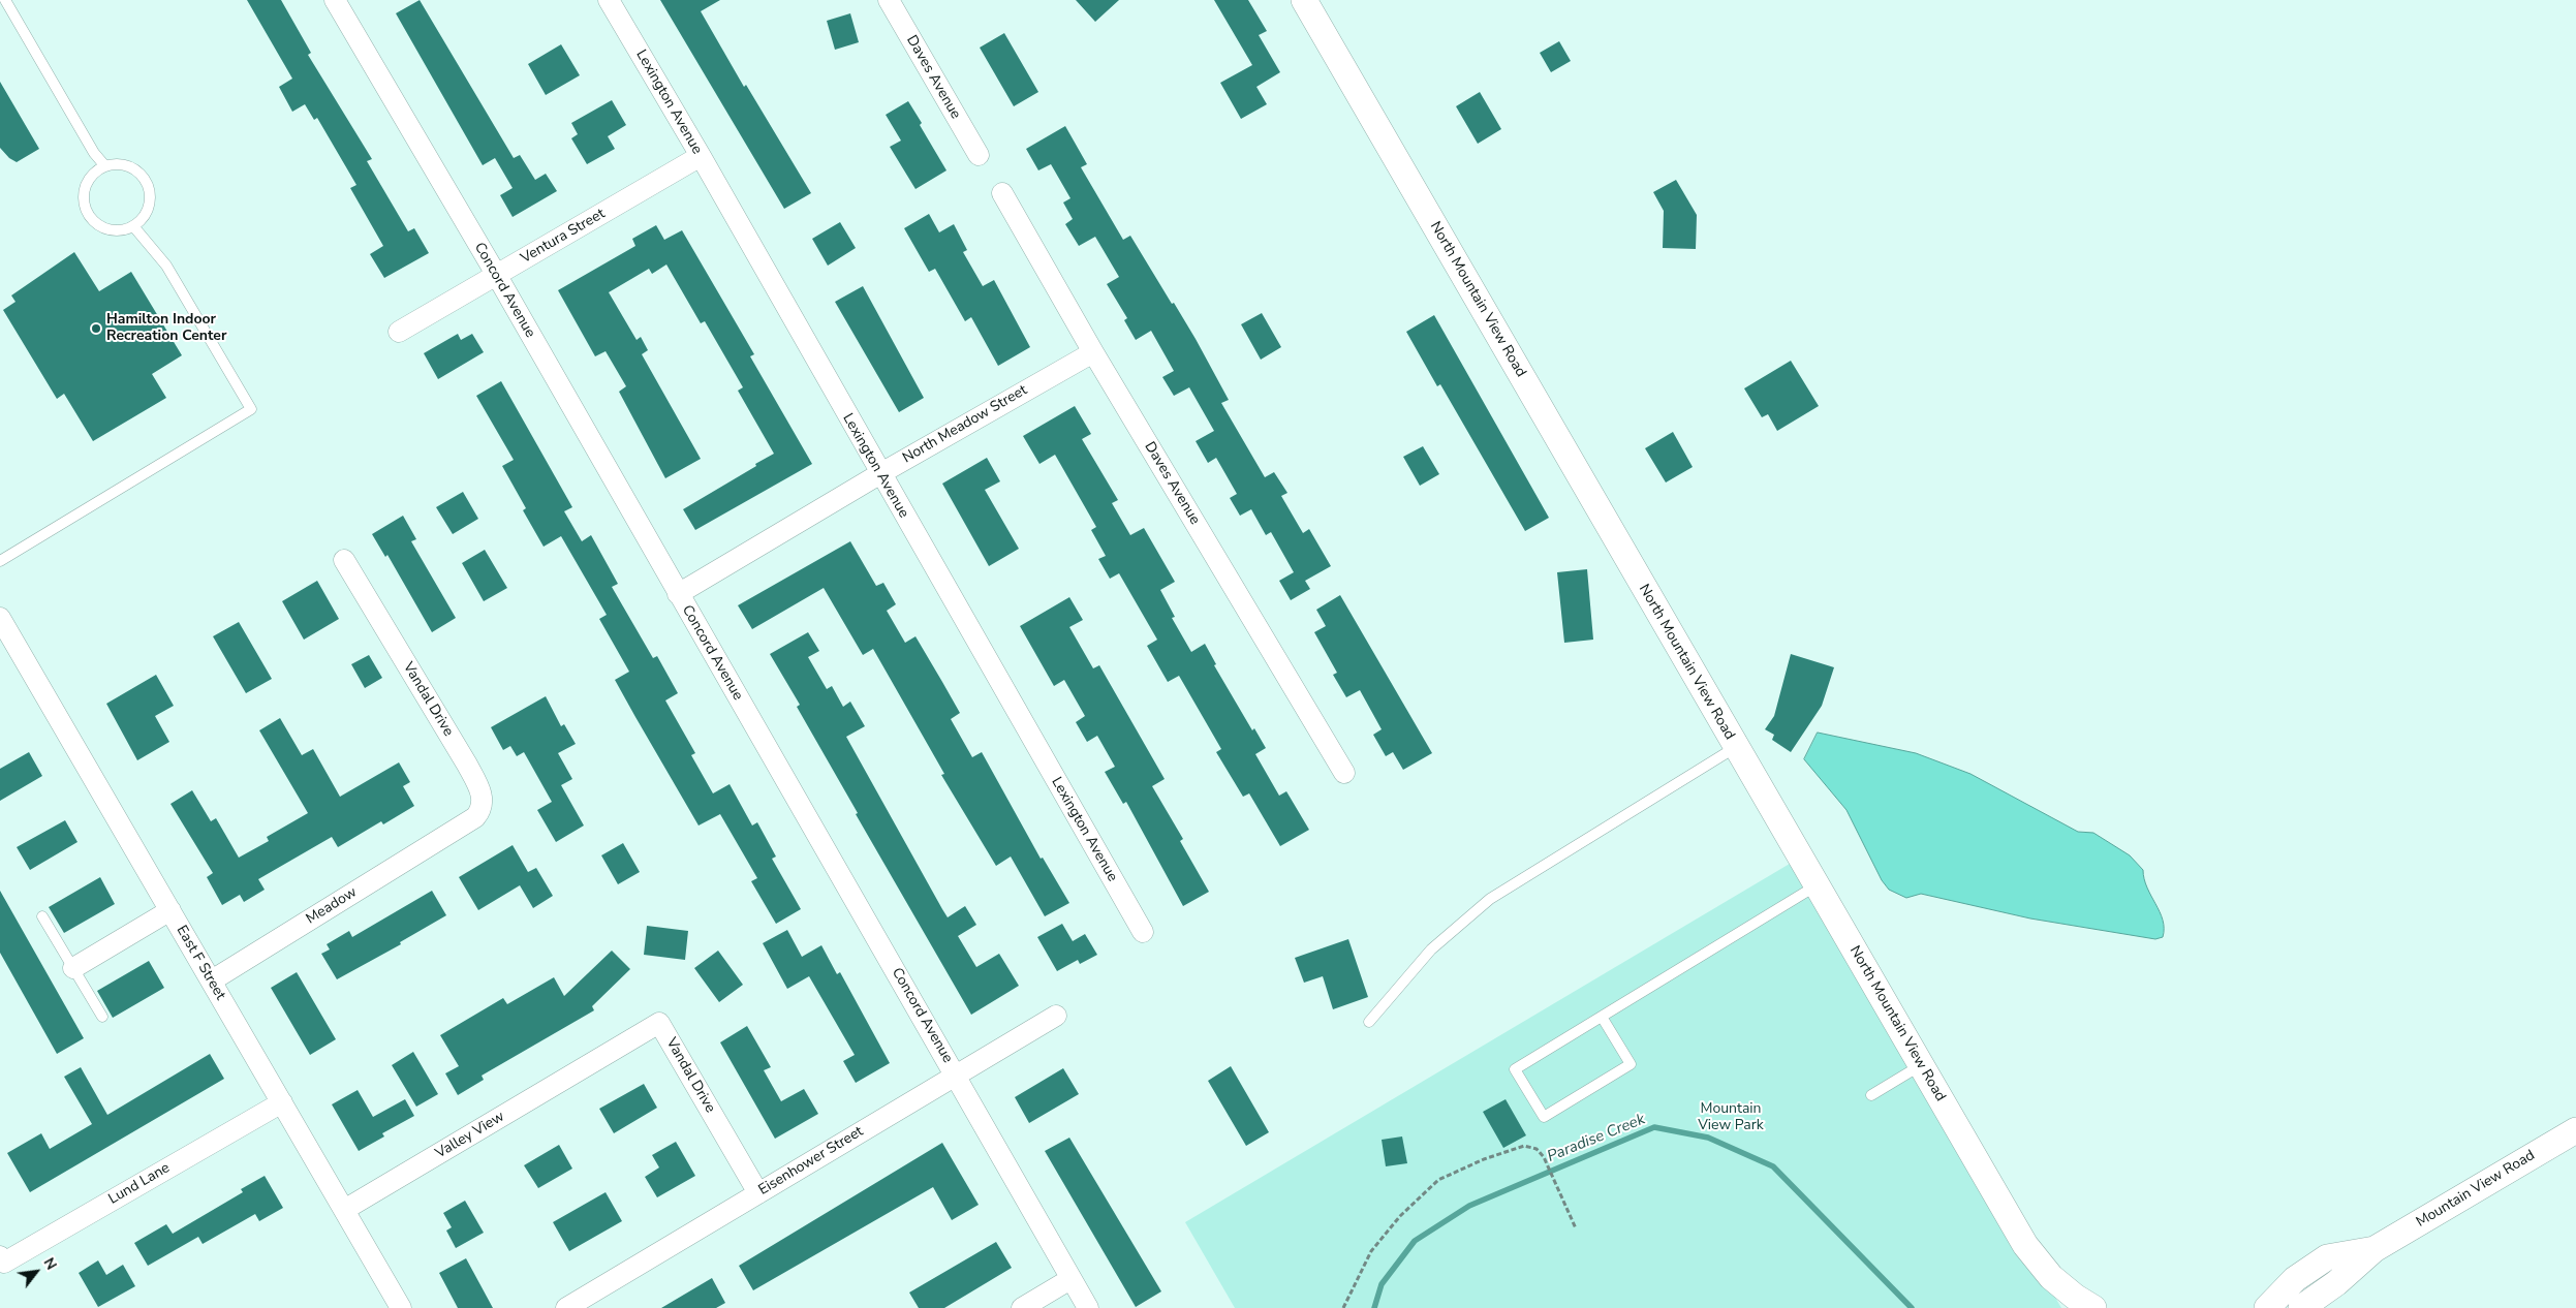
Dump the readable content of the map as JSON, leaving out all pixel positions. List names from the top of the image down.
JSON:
{
  "streets": {
    "street": [
      "Daves Avenue",
      "Lexington Avenue",
      "Ventura Street",
      "Concord Avenue",
      "North Mountain View Road",
      "North Meadow Street",
      "Vandal Drive",
      "Meadow",
      "East F Street",
      "Valley View",
      "Eisenhower Street",
      "Lund Lane",
      "Mountain View Road"
    ]
  },
  "crossings": [
    ["Daves Avenue", "North Meadow Street"],
    ["Lexington Avenue", "Ventura Street"],
    ["Lexington Avenue", "North Meadow Street"],
    ["Ventura Street", "Concord Avenue"],
    ["Concord Avenue", "North Meadow Street"],
    ["Concord Avenue", "Eisenhower Street"],
    ["Vandal Drive", "Meadow"],
    ["Vandal Drive", "Valley View"],
    ["Vandal Drive", "Eisenhower Street"],
    ["Meadow", "East F Street"],
    ["East F Street", "Valley View"],
    ["East F Street", "Lund Lane"]
  ],
  "water": ["Paradise Creek"],
  "parks": ["Mountain View Park"],
  "places": ["Hamilton Indoor Recreation Center"],
  "north": "top right"
}
